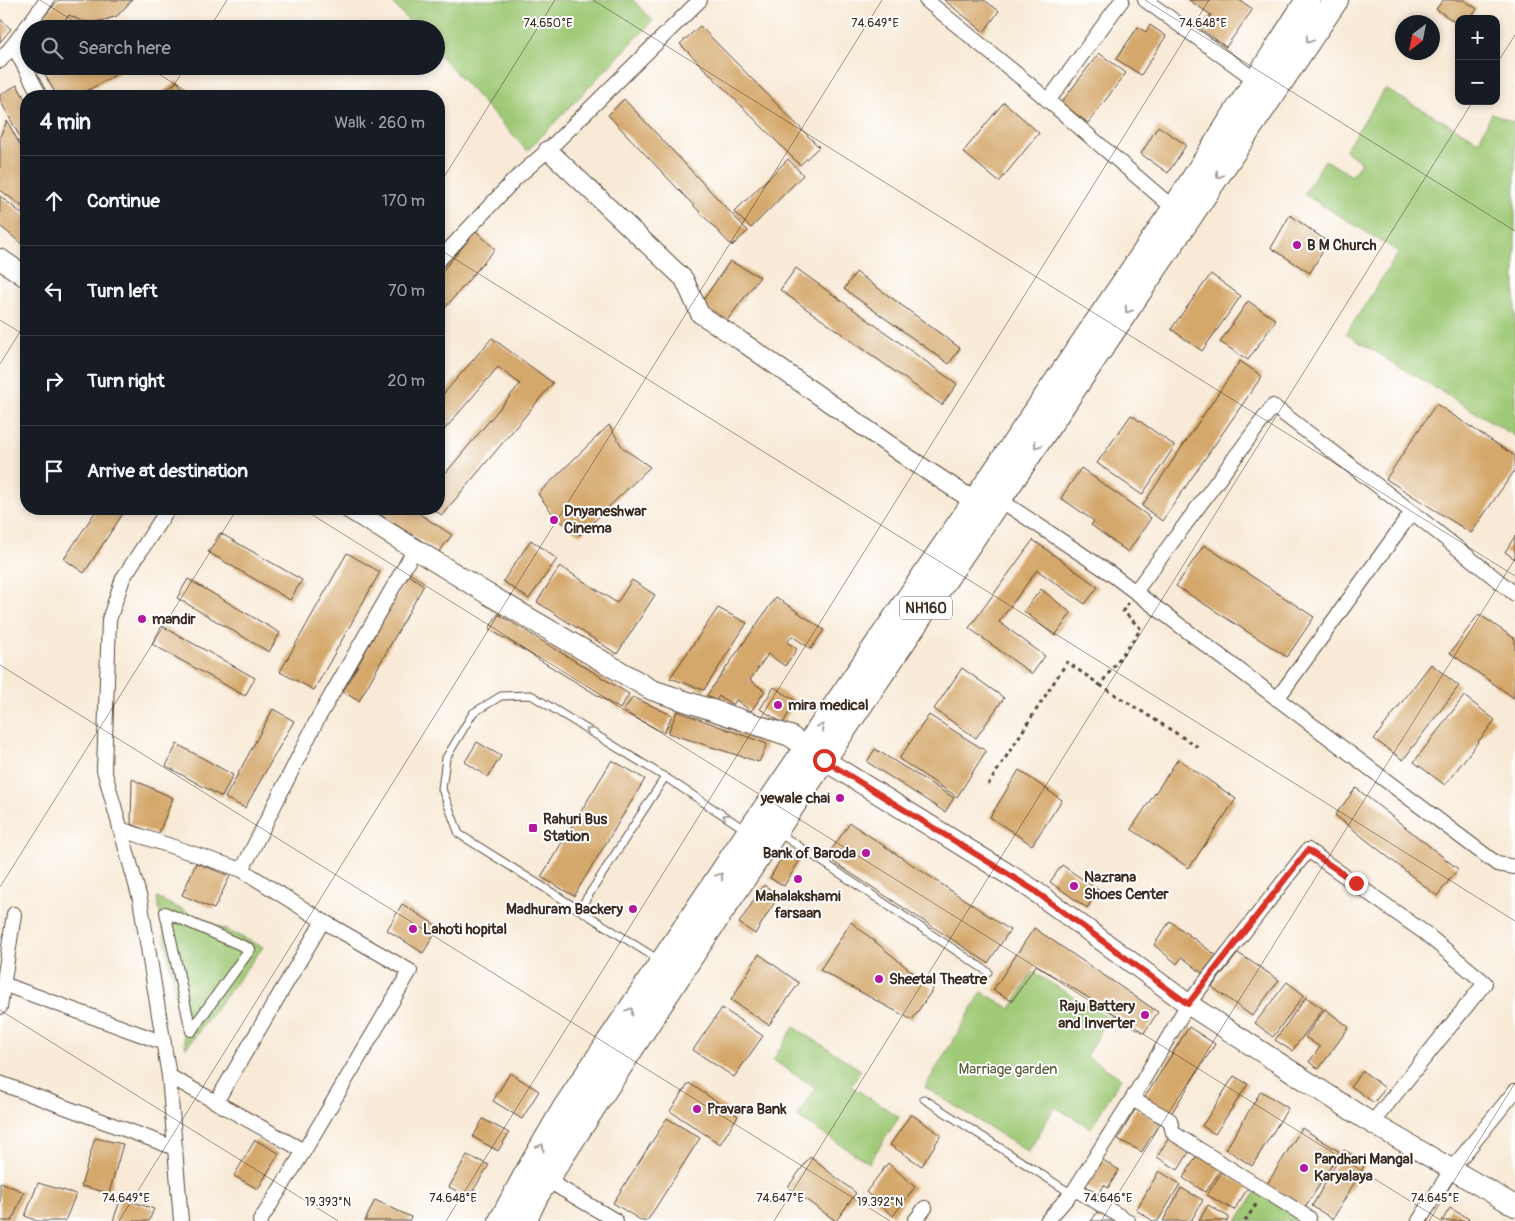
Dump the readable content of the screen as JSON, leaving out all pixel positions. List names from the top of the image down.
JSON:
{
  "streets": {
    "highway": ["NH160"]
  },
  "parks": ["Marriage garden"],
  "places": {
    "other": [
      "B M Church",
      "Dnyaneshwar Cinema",
      "mandir",
      "mira medical",
      "yewale chai",
      "Bank of Baroda",
      "Mahalakshami farsaan",
      "Nazrana Shoes Center",
      "Madhuram Backery",
      "Lahoti hopital",
      "Sheetal Theatre",
      "Raju Battery and Inverter",
      "Pravara Bank",
      "Pandhari Mangal Karyalaya"
    ],
    "transit": ["Rahuri Bus Station"]
  },
  "north": "bottom left",
  "page": {
    "map_buttons": ["+", "−"],
    "search": "Search here",
    "heading": ["4 min", "Walk · 260 m"],
    "list": [
      ["Continue", "170 m"],
      ["Turn left", "70 m"],
      ["Turn right", "20 m"],
      "Arrive at destination"
    ]
  },
  "coordinates": [
    "74.650°E",
    "74.649°E",
    "74.648°E",
    "74.647°E",
    "74.646°E",
    "74.645°E",
    "19.393°N",
    "19.392°N"
  ]
}
